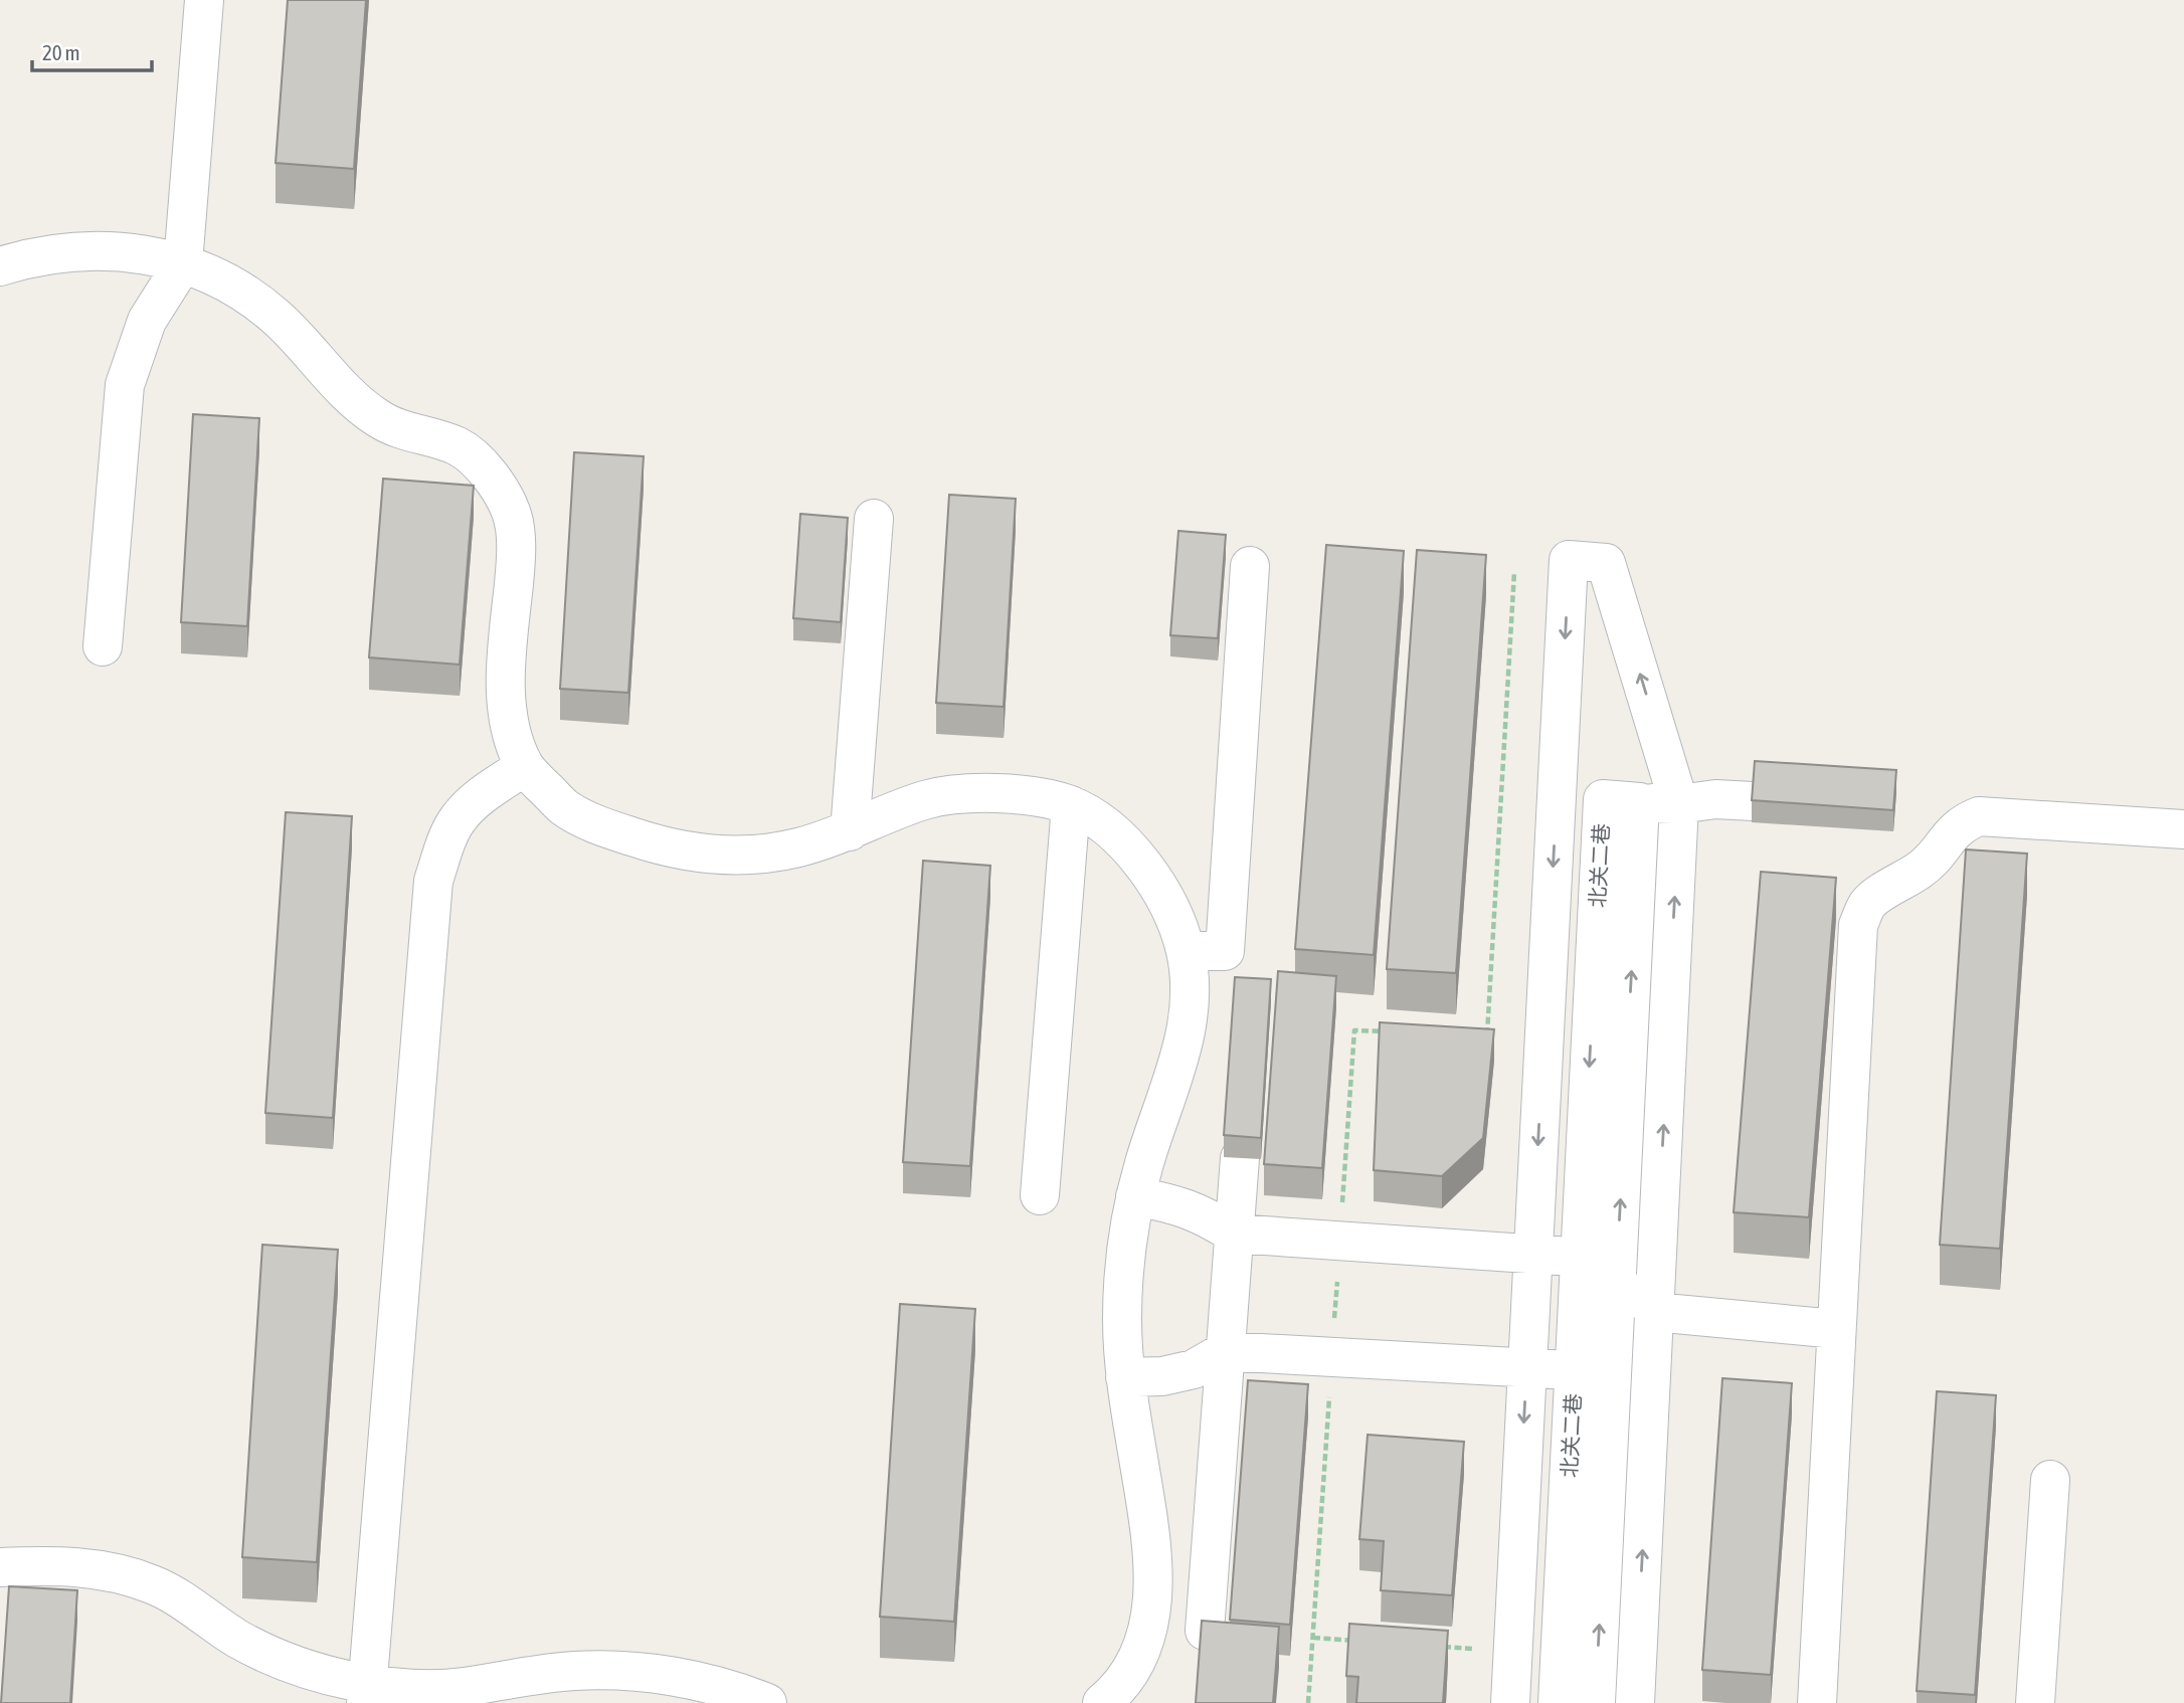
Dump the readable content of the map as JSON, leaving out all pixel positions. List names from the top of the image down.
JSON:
{
  "streets": {
    "street": ["北关二巷"]
  },
  "scale_bar": "20 m"
}
